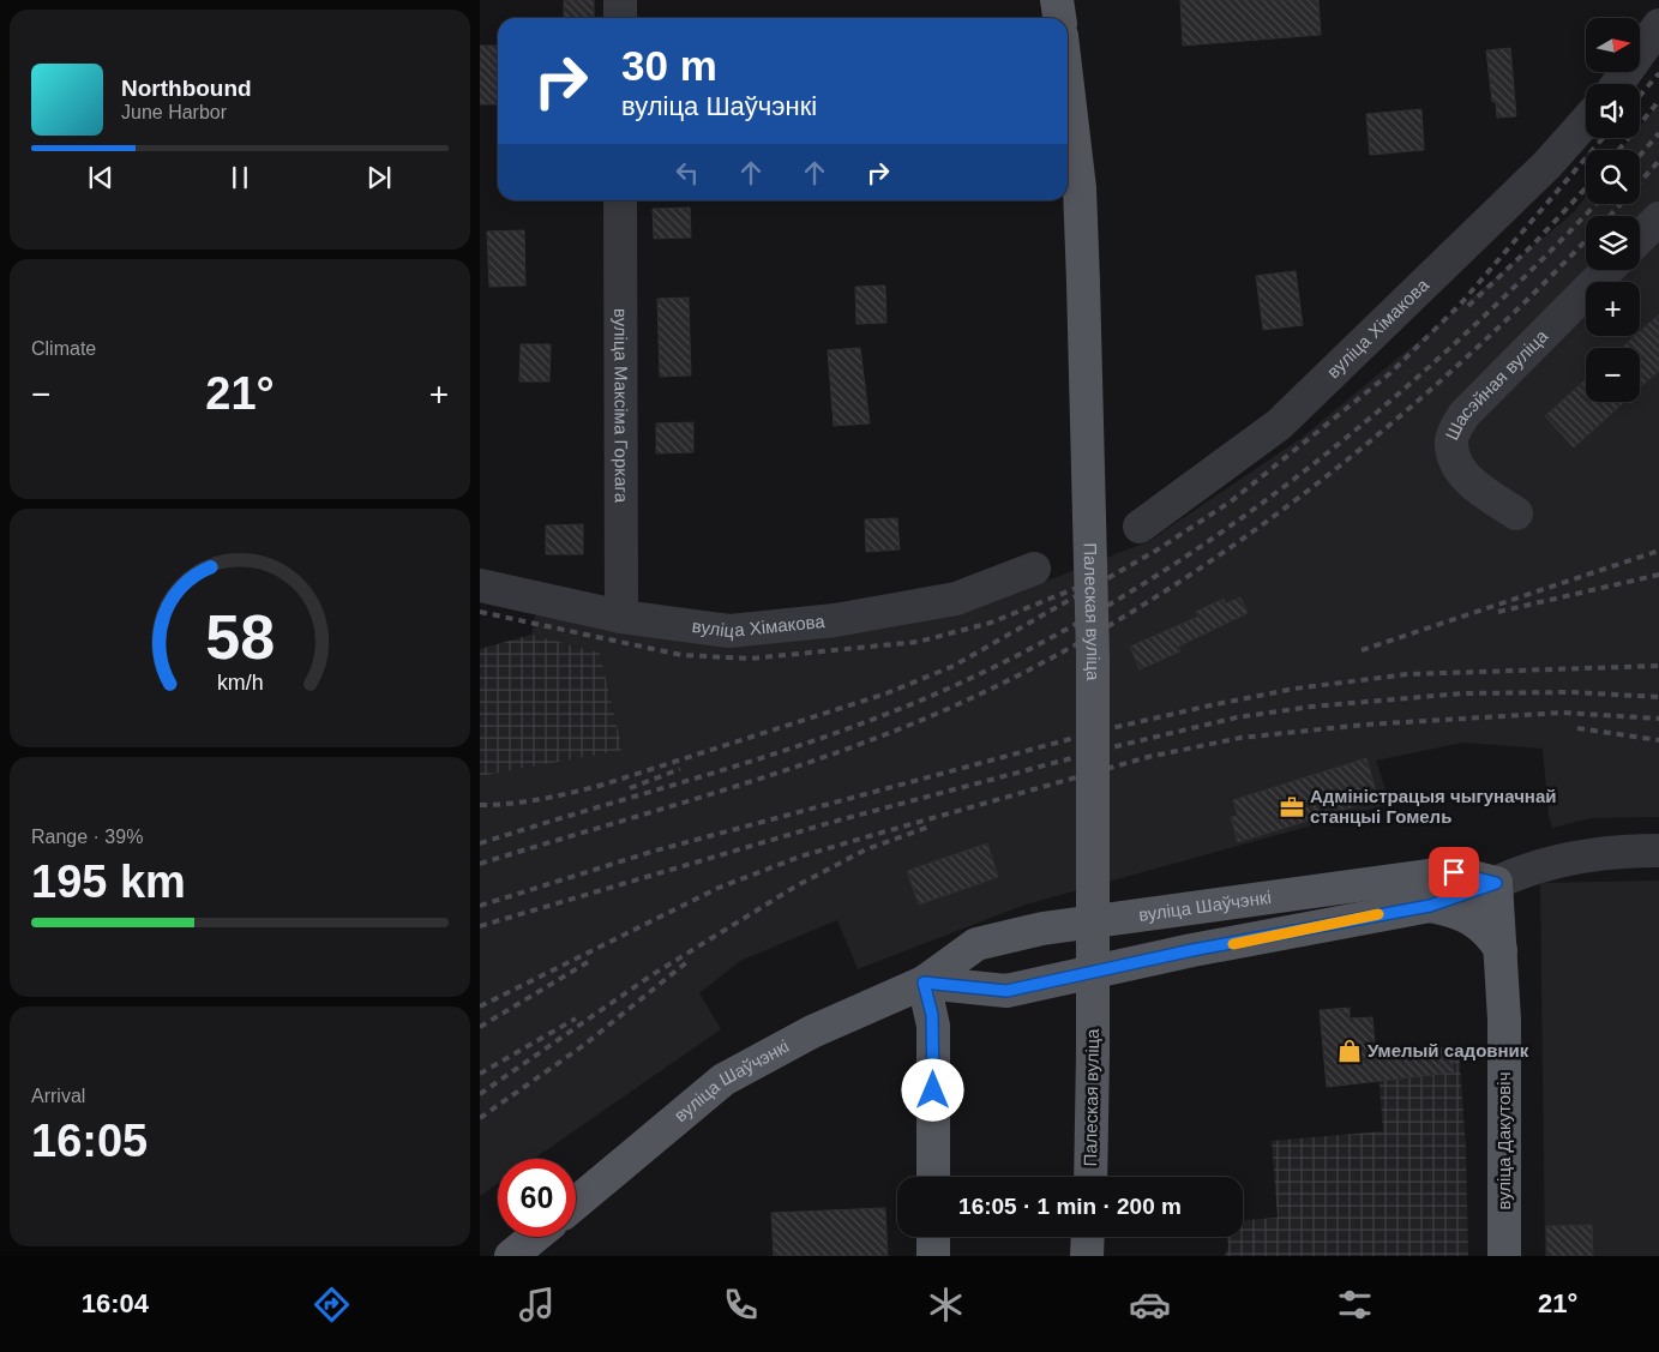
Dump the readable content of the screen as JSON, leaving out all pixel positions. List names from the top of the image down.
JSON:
{
  "streets": {
    "main road": ["Палеская вуліца", "вуліца Шаўчэнкі", "вуліца Дакутовіч"],
    "street": ["вуліца Хімакова", "Шасэйная вуліца", "вуліца Максіма Горкага"]
  },
  "crossings": [
    ["вуліца Хімакова", "вуліца Максіма Горкага"],
    ["вуліца Шаўчэнкі", "вуліца Дакутовіч"]
  ],
  "places": {
    "office": ["Адміністрацыя чыгуначнай станцыі Гомель"],
    "shop": ["Умелый садовник"]
  },
  "north": "right",
  "page": {
    "map_buttons": ["+", "−"],
    "turn": ["30 m", "вуліца Шаўчэнкі"],
    "song": ["Northbound", "June Harbor"],
    "tile": [
      "Climate",
      ["Range · 39%", "195 km"],
      ["Arrival", "16:05"]
    ],
    "heat": ["−", "21°", "+"],
    "limit": "60",
    "trip": "16:05 · 1 min · 200 m",
    "tabs": ["16:04", "21°"],
    "gauge": ["58", "km/h"]
  }
}
